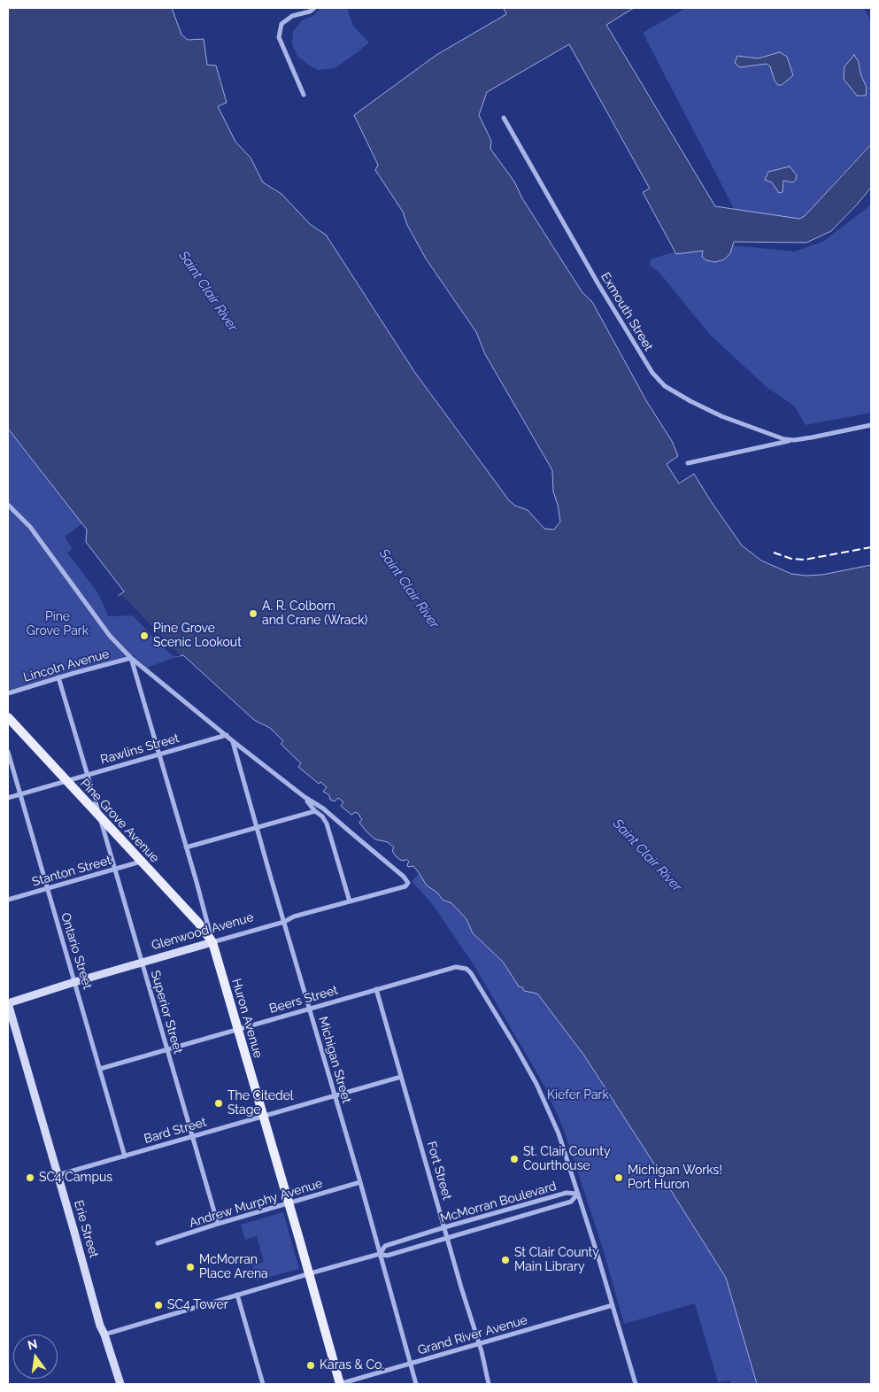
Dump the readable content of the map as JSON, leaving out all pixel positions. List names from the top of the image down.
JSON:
{
  "streets": {
    "main road": ["Pine Grove Avenue", "Huron Avenue"],
    "street": [
      "Exmouth Street",
      "Lincoln Avenue",
      "Rawlins Street",
      "Stanton Street",
      "Glenwood Avenue",
      "Ontario Street",
      "Beers Street",
      "Superior Street",
      "Michigan Street",
      "Bard Street",
      "Fort Street",
      "McMorran Boulevard",
      "Andrew Murphy Avenue",
      "Erie Street",
      "Grand River Avenue"
    ]
  },
  "crossings": [
    ["Lincoln Avenue", "Superior Street"],
    ["Lincoln Avenue", "Huron Avenue"],
    ["Rawlins Street", "Pine Grove Avenue"],
    ["Rawlins Street", "Ontario Street"],
    ["Rawlins Street", "Superior Street"],
    ["Rawlins Street", "Huron Avenue"],
    ["Pine Grove Avenue", "Stanton Street"],
    ["Pine Grove Avenue", "Glenwood Avenue"],
    ["Pine Grove Avenue", "Superior Street"],
    ["Pine Grove Avenue", "Huron Avenue"],
    ["Stanton Street", "Ontario Street"],
    ["Stanton Street", "Superior Street"],
    ["Glenwood Avenue", "Ontario Street"],
    ["Glenwood Avenue", "Superior Street"],
    ["Glenwood Avenue", "Huron Avenue"],
    ["Glenwood Avenue", "Michigan Street"],
    ["Glenwood Avenue", "Erie Street"],
    ["Ontario Street", "Beers Street"],
    ["Ontario Street", "Bard Street"],
    ["Beers Street", "Superior Street"],
    ["Beers Street", "Huron Avenue"],
    ["Beers Street", "Michigan Street"],
    ["Beers Street", "Fort Street"],
    ["Beers Street", "McMorran Boulevard"],
    ["Superior Street", "Bard Street"],
    ["Superior Street", "Andrew Murphy Avenue"],
    ["Huron Avenue", "Bard Street"],
    ["Huron Avenue", "McMorran Boulevard"],
    ["Huron Avenue", "Andrew Murphy Avenue"],
    ["Huron Avenue", "Grand River Avenue"],
    ["Michigan Street", "Bard Street"],
    ["Michigan Street", "McMorran Boulevard"],
    ["Michigan Street", "Andrew Murphy Avenue"],
    ["Michigan Street", "Grand River Avenue"],
    ["Bard Street", "Fort Street"],
    ["Bard Street", "Erie Street"],
    ["Fort Street", "McMorran Boulevard"],
    ["Fort Street", "Grand River Avenue"],
    ["McMorran Boulevard", "Erie Street"]
  ],
  "water": ["Saint Clair River"],
  "parks": ["Pine Grove Park", "Kiefer Park"],
  "places": [
    "A. R. Colborn and Crane (Wrack)",
    "Pine Grove Scenic Lookout",
    "The Citedel Stage",
    "St. Clair County Courthouse",
    "SC4 Campus",
    "Michigan Works! Port Huron",
    "St Clair County Main Library",
    "McMorran Place Arena",
    "SC4 Tower",
    "Karas & Co."
  ],
  "north": "top"
}
